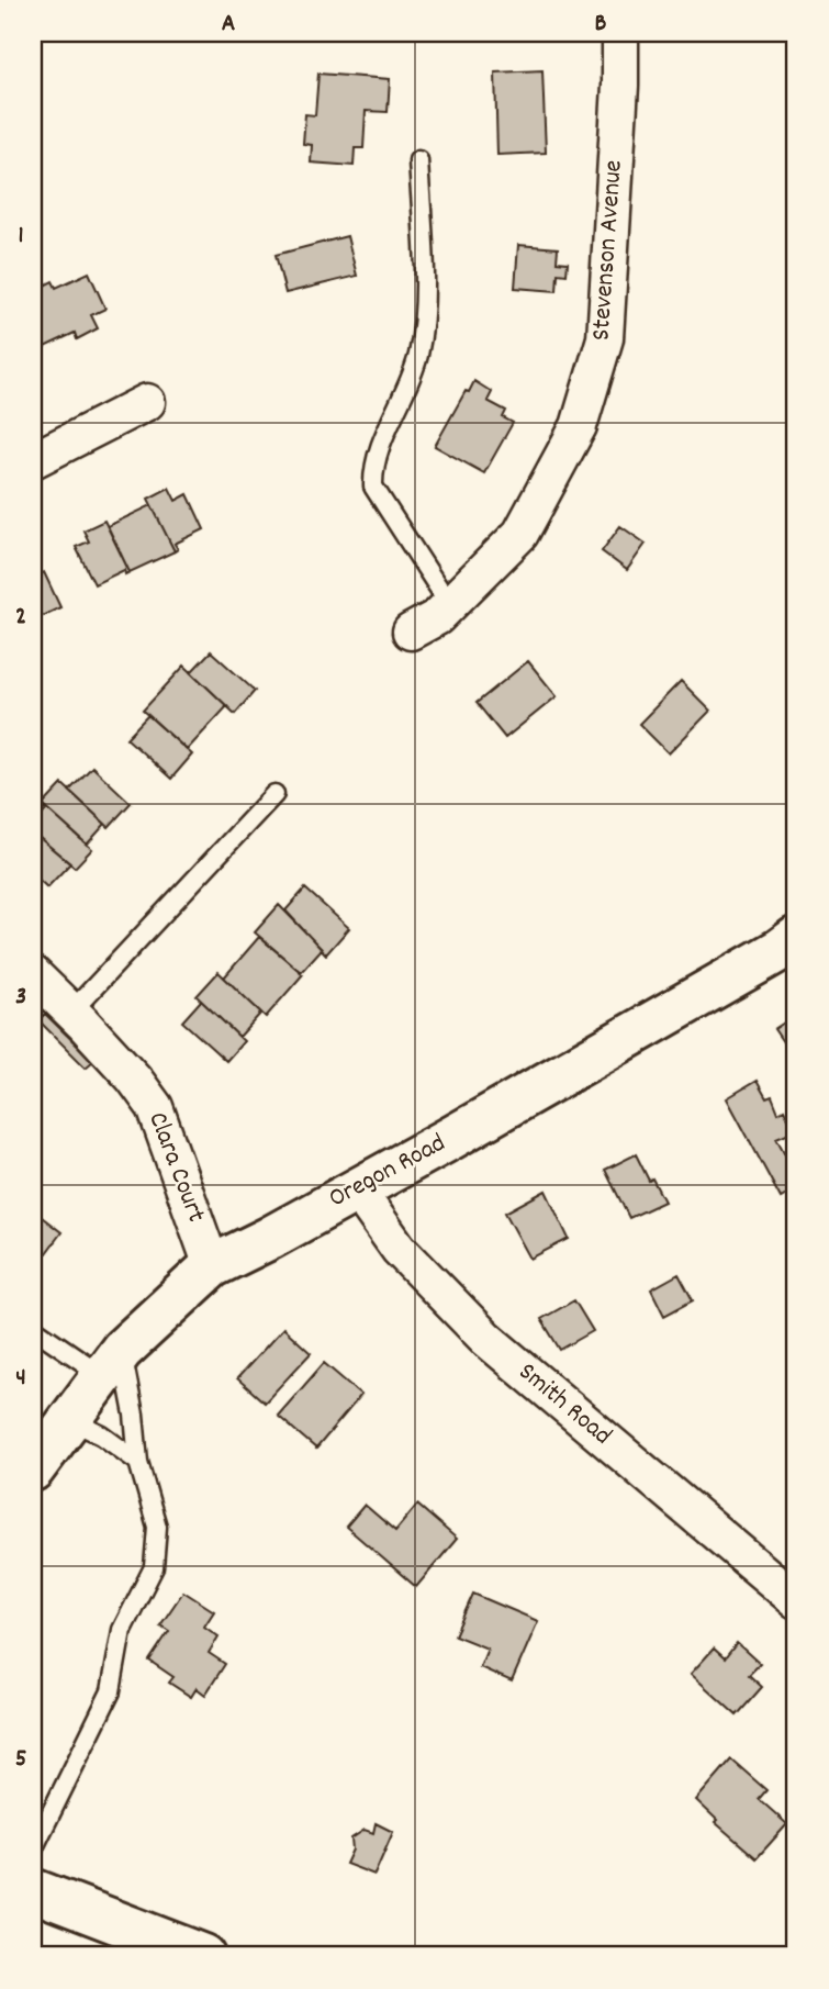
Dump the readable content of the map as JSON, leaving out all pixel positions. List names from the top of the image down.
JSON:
{
  "streets": {
    "street": [
      "Stevenson Avenue",
      "Clara Court",
      "Oregon Road",
      "Smith Road"
    ]
  },
  "crossings": [
    ["Clara Court", "Oregon Road"],
    ["Oregon Road", "Smith Road"]
  ],
  "grid": {
    "columns": ["A", "B"],
    "rows": [
      "1",
      "2",
      "3",
      "4",
      "5"
    ]
  }
}
